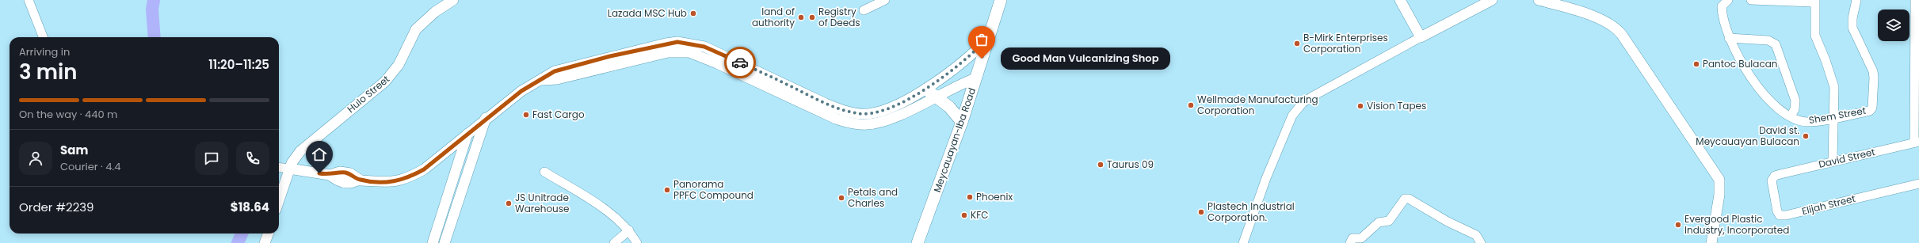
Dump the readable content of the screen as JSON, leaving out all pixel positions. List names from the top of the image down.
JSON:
{
  "streets": {
    "main road": ["Meycauayan-Iba Road"],
    "street": [
      "Hulo Street",
      "Shem Street",
      "David Street",
      "Elijah Street"
    ]
  },
  "crossings": [
    ["David Street", "Elijah Street"]
  ],
  "places": [
    "Lazada MSC Hub",
    "land of authority",
    "Registry of Deeds",
    "B-Mirk Enterprises Corporation",
    "Good Man Vulcanizing Shop",
    "Pantoc Bulacan",
    "Wellmade Manufacturing Corporation",
    "Vision Tapes",
    "Fast Cargo",
    "David st. Meycauayan Bulacan",
    "Taurus 09",
    "Panorama PPFC Compound",
    "Phoenix",
    "Petals and Charles",
    "JS Unitrade Warehouse",
    "Plastech Industrial Corporation.",
    "KFC",
    "Evergood Plastic Industry, Incorporated"
  ],
  "page": {
    "heading": ["3 min", "Arriving in", "11:20–11:25"],
    "panel": [
      "Sam",
      "Courier · 4.4",
      "Order #2239",
      "$18.64"
    ],
    "bubble": "Good Man Vulcanizing Shop",
    "bar": "On the way · 440 m"
  }
}
